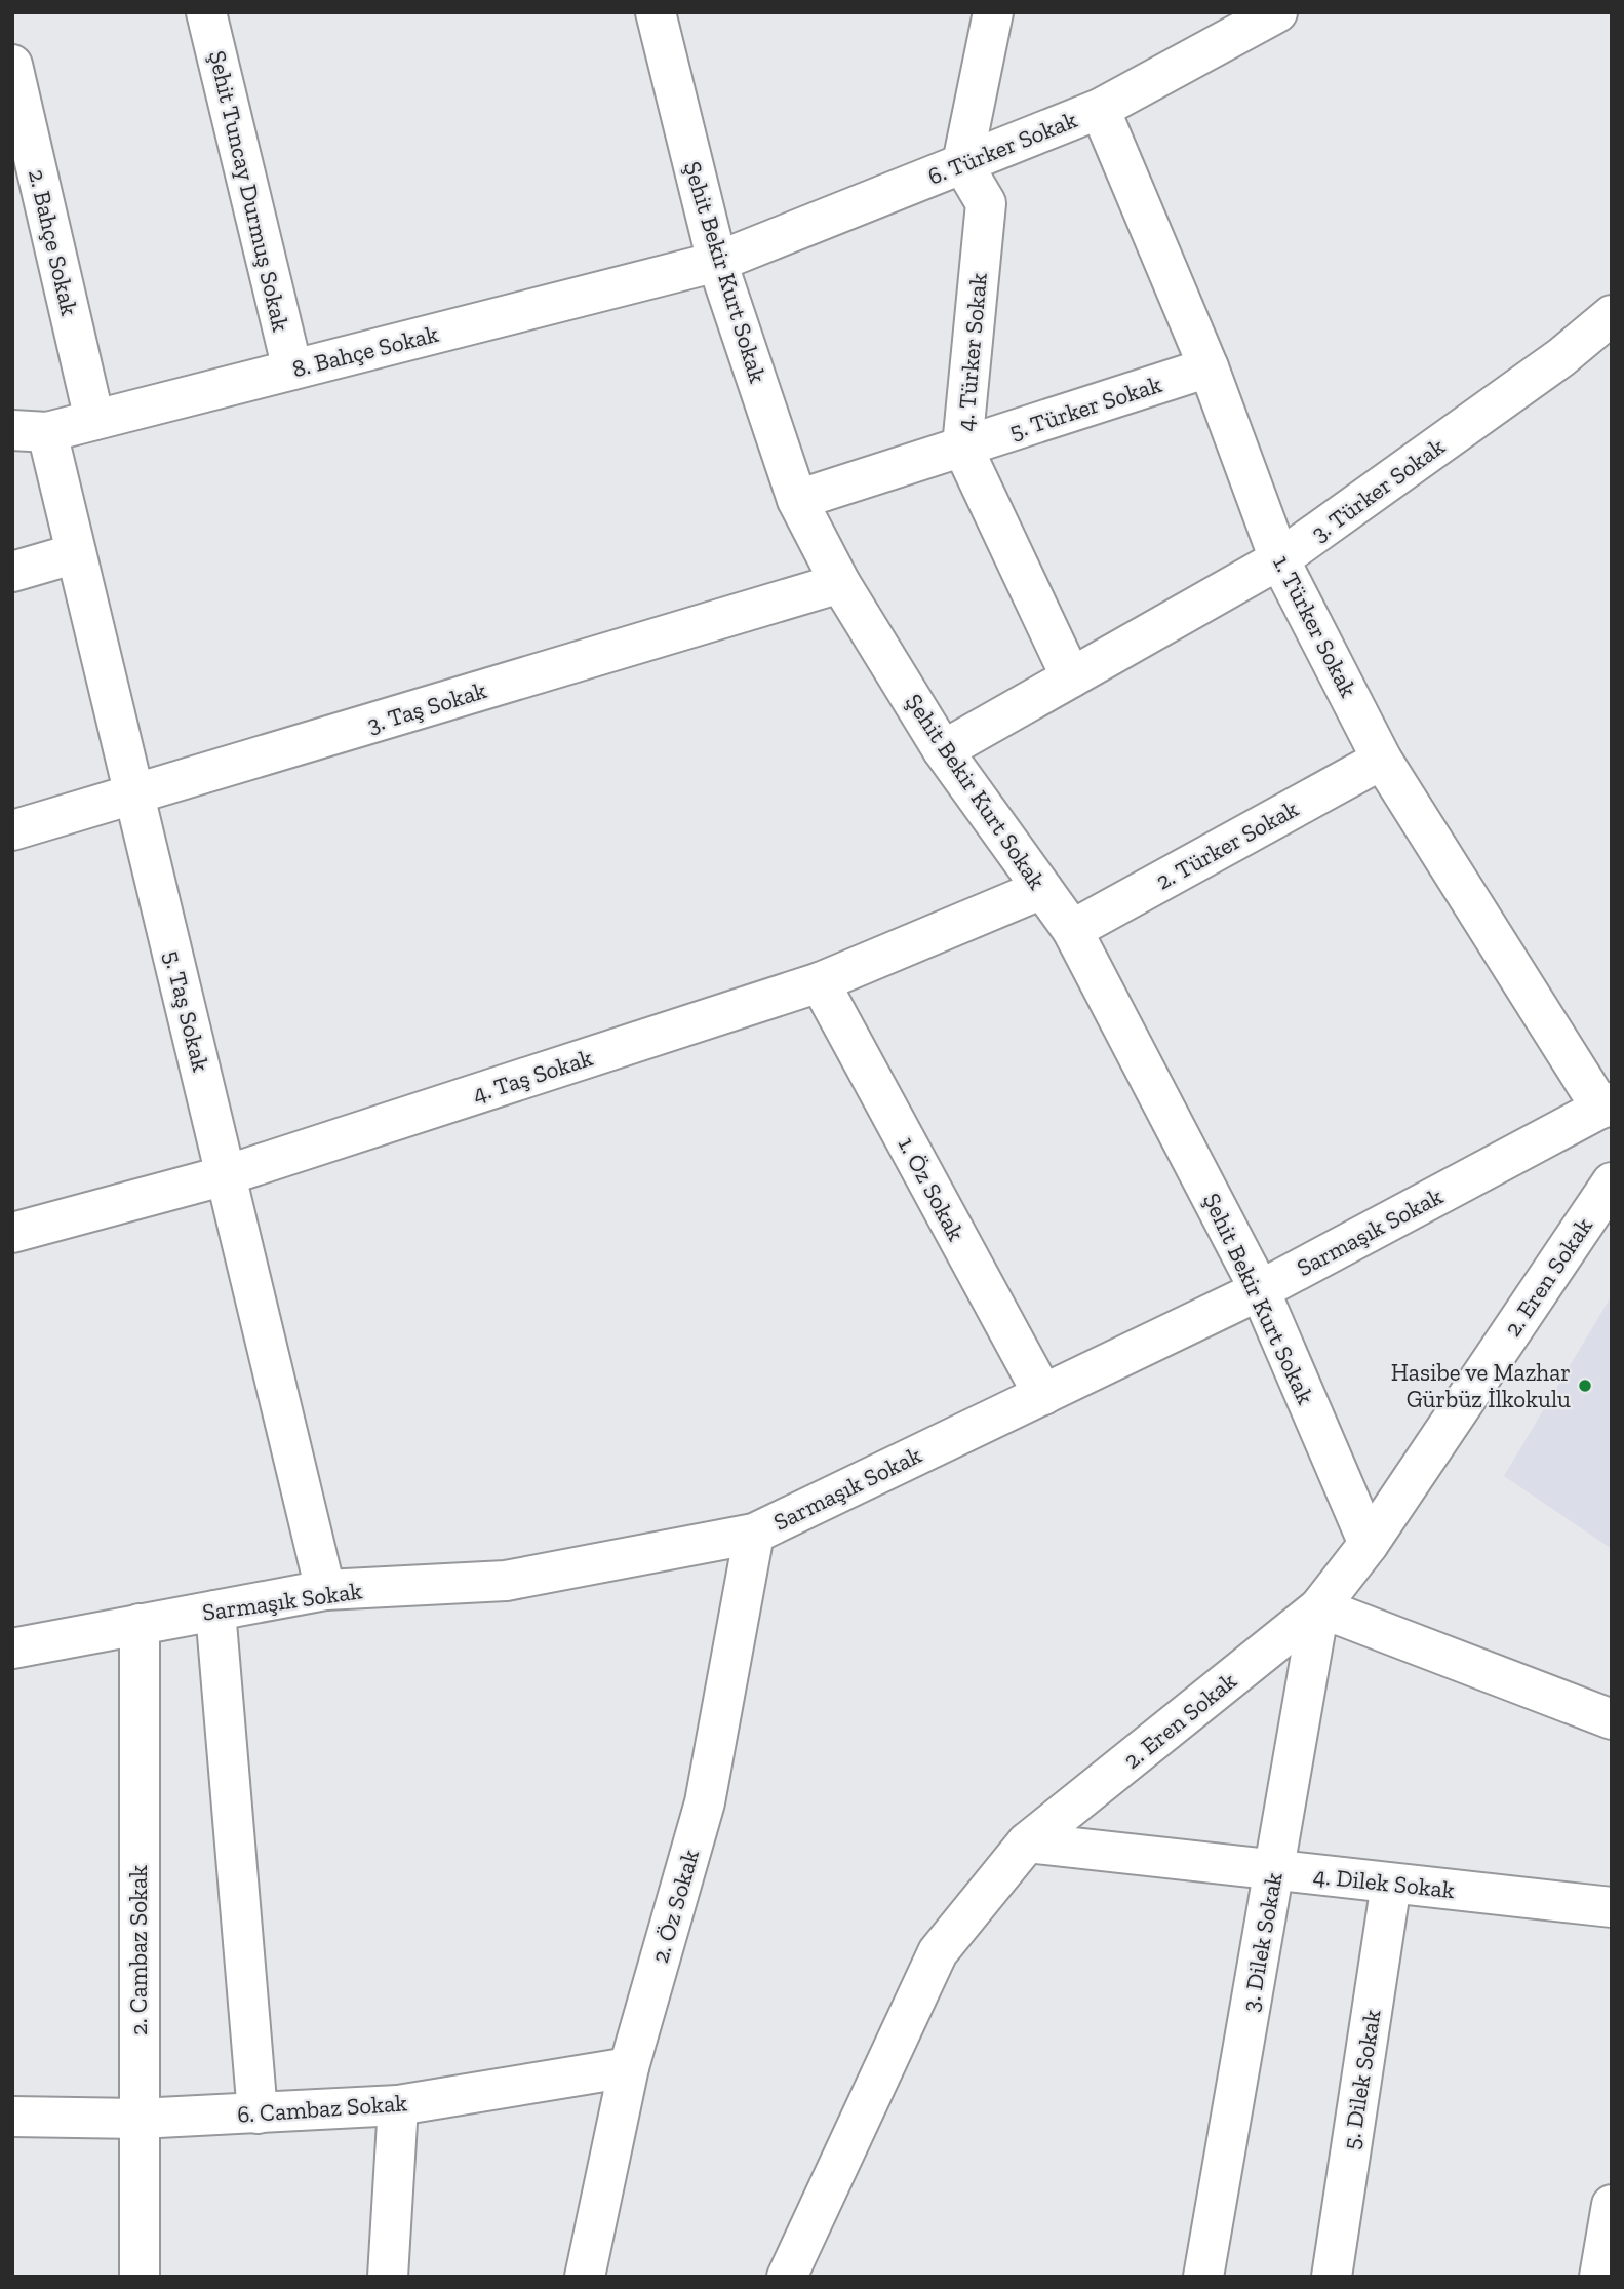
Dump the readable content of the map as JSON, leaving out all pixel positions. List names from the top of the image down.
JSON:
{
  "streets": {
    "street": [
      "6. Türker Sokak",
      "Şehit Tuncay Durmuş Sokak",
      "2. Bahçe Sokak",
      "Şehit Bekir Kurt Sokak",
      "8. Bahçe Sokak",
      "4. Türker Sokak",
      "5. Türker Sokak",
      "3. Türker Sokak",
      "1. Türker Sokak",
      "3. Taş Sokak",
      "2. Türker Sokak",
      "5. Taş Sokak",
      "4. Taş Sokak",
      "1. Öz Sokak",
      "Sarmaşık Sokak",
      "2. Eren Sokak",
      "4. Dilek Sokak",
      "2. Öz Sokak",
      "3. Dilek Sokak",
      "2. Cambaz Sokak",
      "5. Dilek Sokak",
      "6. Cambaz Sokak"
    ]
  },
  "crossings": [
    ["6. Türker Sokak", "Şehit Bekir Kurt Sokak"],
    ["6. Türker Sokak", "8. Bahçe Sokak"],
    ["6. Türker Sokak", "4. Türker Sokak"],
    ["6. Türker Sokak", "1. Türker Sokak"],
    ["Şehit Tuncay Durmuş Sokak", "8. Bahçe Sokak"],
    ["2. Bahçe Sokak", "8. Bahçe Sokak"],
    ["Şehit Bekir Kurt Sokak", "8. Bahçe Sokak"],
    ["Şehit Bekir Kurt Sokak", "5. Türker Sokak"],
    ["Şehit Bekir Kurt Sokak", "3. Türker Sokak"],
    ["Şehit Bekir Kurt Sokak", "3. Taş Sokak"],
    ["Şehit Bekir Kurt Sokak", "2. Türker Sokak"],
    ["Şehit Bekir Kurt Sokak", "4. Taş Sokak"],
    ["Şehit Bekir Kurt Sokak", "Sarmaşık Sokak"],
    ["Şehit Bekir Kurt Sokak", "2. Eren Sokak"],
    ["8. Bahçe Sokak", "5. Taş Sokak"],
    ["4. Türker Sokak", "5. Türker Sokak"],
    ["4. Türker Sokak", "3. Türker Sokak"],
    ["5. Türker Sokak", "1. Türker Sokak"],
    ["3. Türker Sokak", "1. Türker Sokak"],
    ["1. Türker Sokak", "2. Türker Sokak"],
    ["1. Türker Sokak", "Sarmaşık Sokak"],
    ["3. Taş Sokak", "5. Taş Sokak"],
    ["5. Taş Sokak", "4. Taş Sokak"],
    ["5. Taş Sokak", "Sarmaşık Sokak"],
    ["4. Taş Sokak", "1. Öz Sokak"],
    ["1. Öz Sokak", "Sarmaşık Sokak"],
    ["Sarmaşık Sokak", "2. Öz Sokak"],
    ["Sarmaşık Sokak", "2. Cambaz Sokak"],
    ["2. Eren Sokak", "4. Dilek Sokak"],
    ["2. Eren Sokak", "3. Dilek Sokak"],
    ["4. Dilek Sokak", "3. Dilek Sokak"],
    ["4. Dilek Sokak", "5. Dilek Sokak"],
    ["2. Öz Sokak", "6. Cambaz Sokak"],
    ["2. Cambaz Sokak", "6. Cambaz Sokak"]
  ],
  "places": ["Hasibe ve Mazhar Gürbüz İlkokulu"]
}
